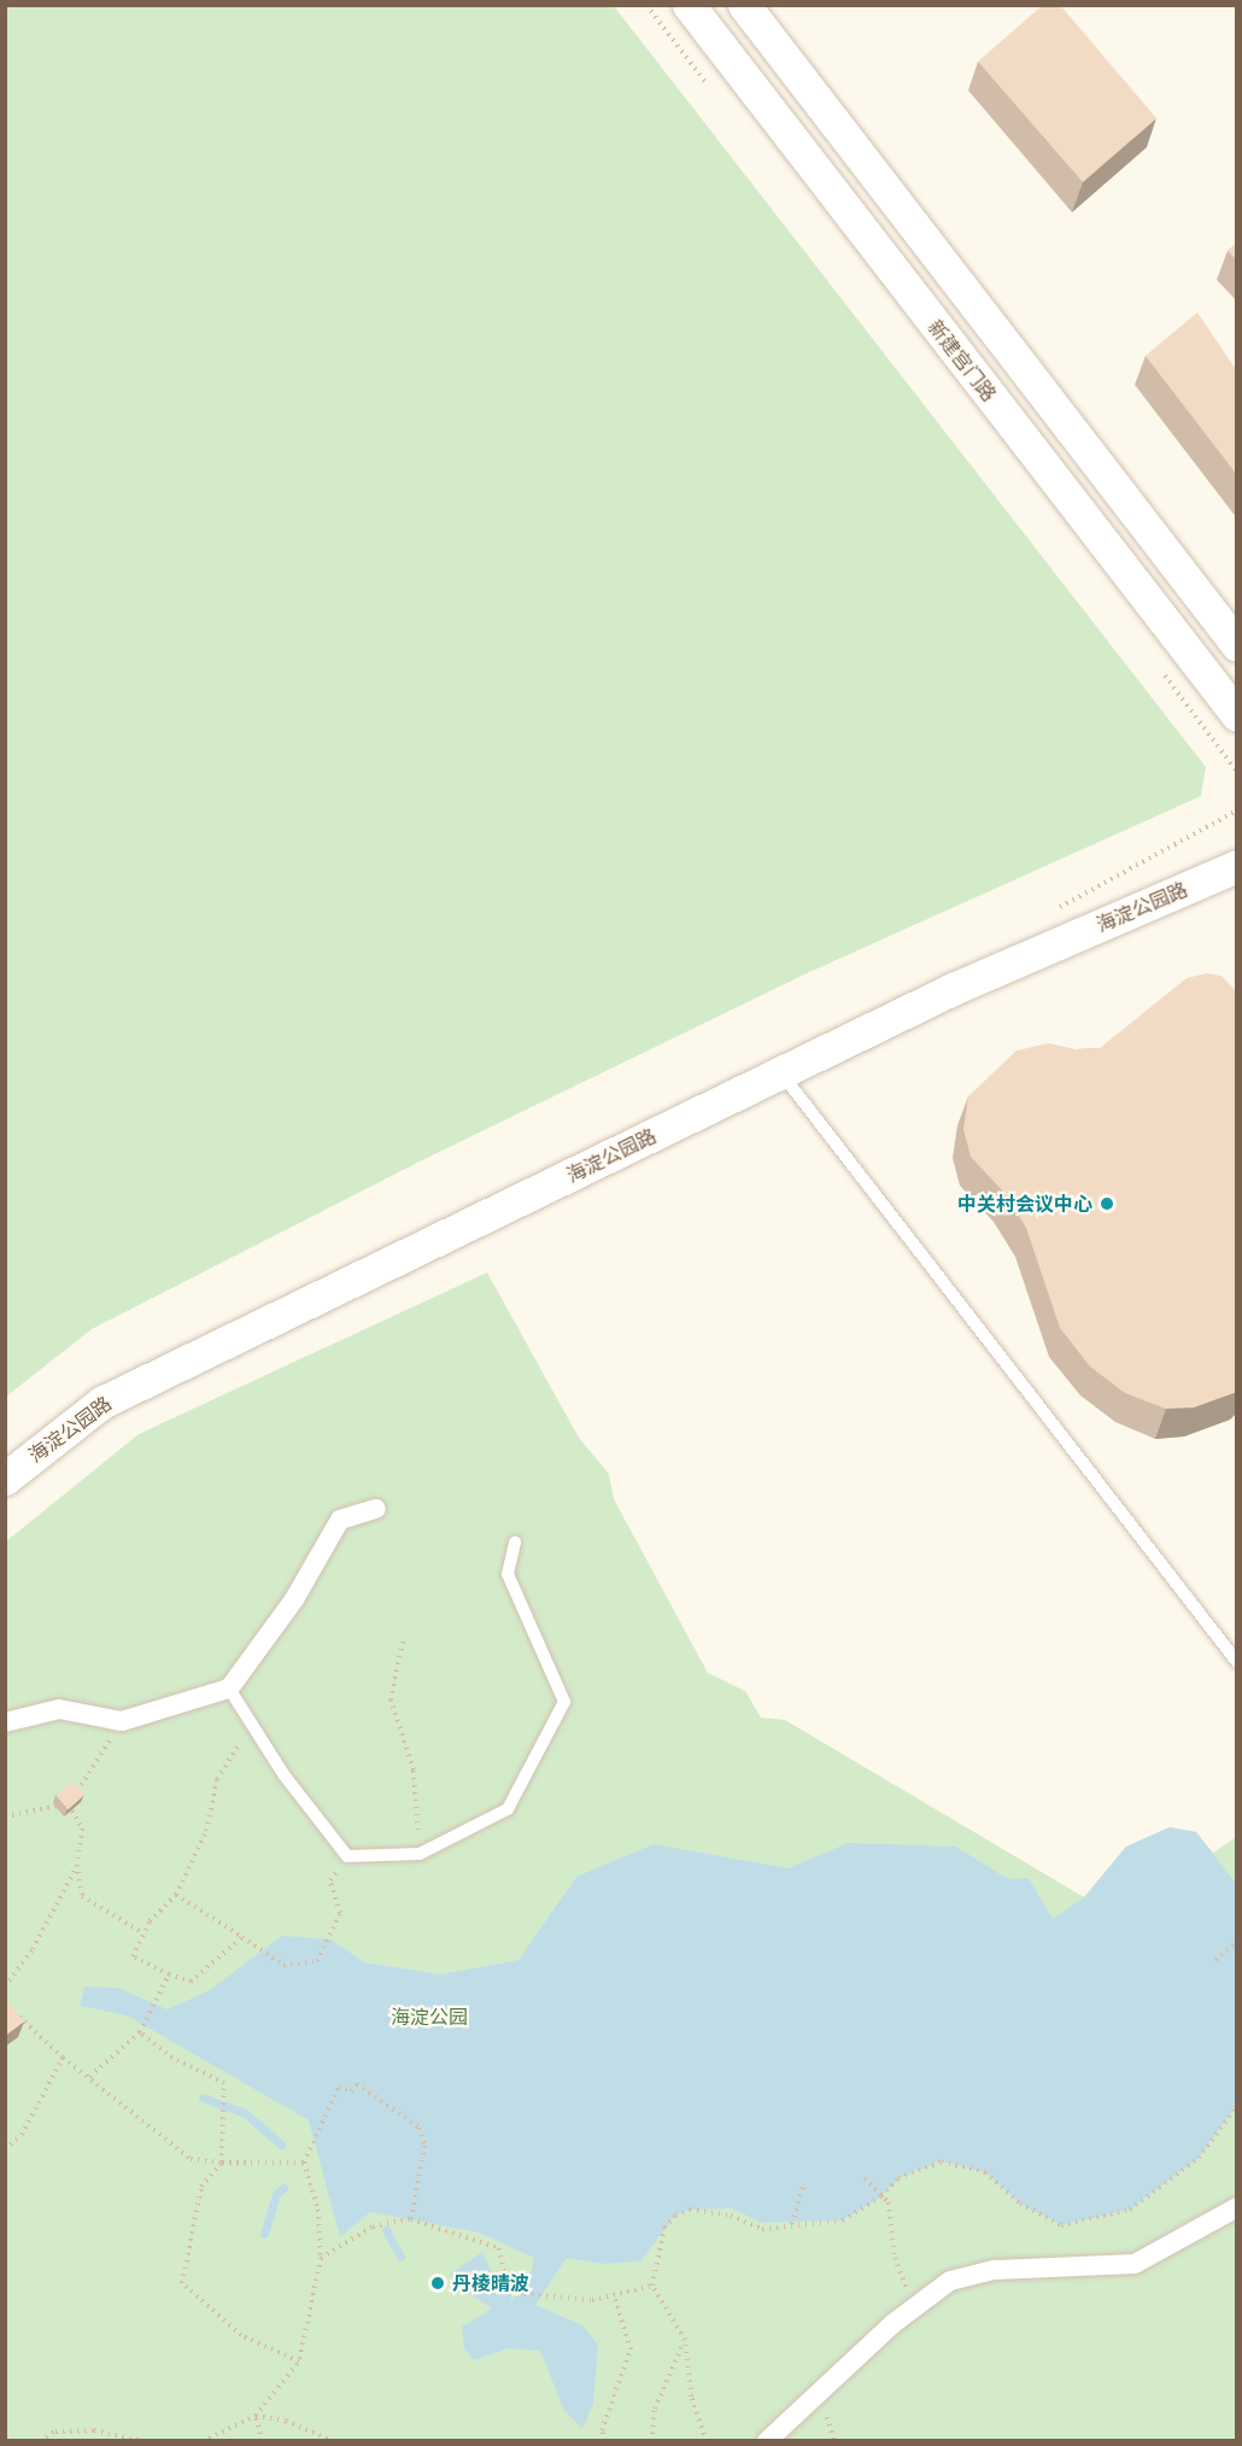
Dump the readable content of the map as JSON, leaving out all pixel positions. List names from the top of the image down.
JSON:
{
  "streets": {
    "street": ["新建宫门路", "海淀公园路"]
  },
  "parks": ["海淀公园"],
  "places": ["中关村会议中心", "丹棱晴波"]
}
